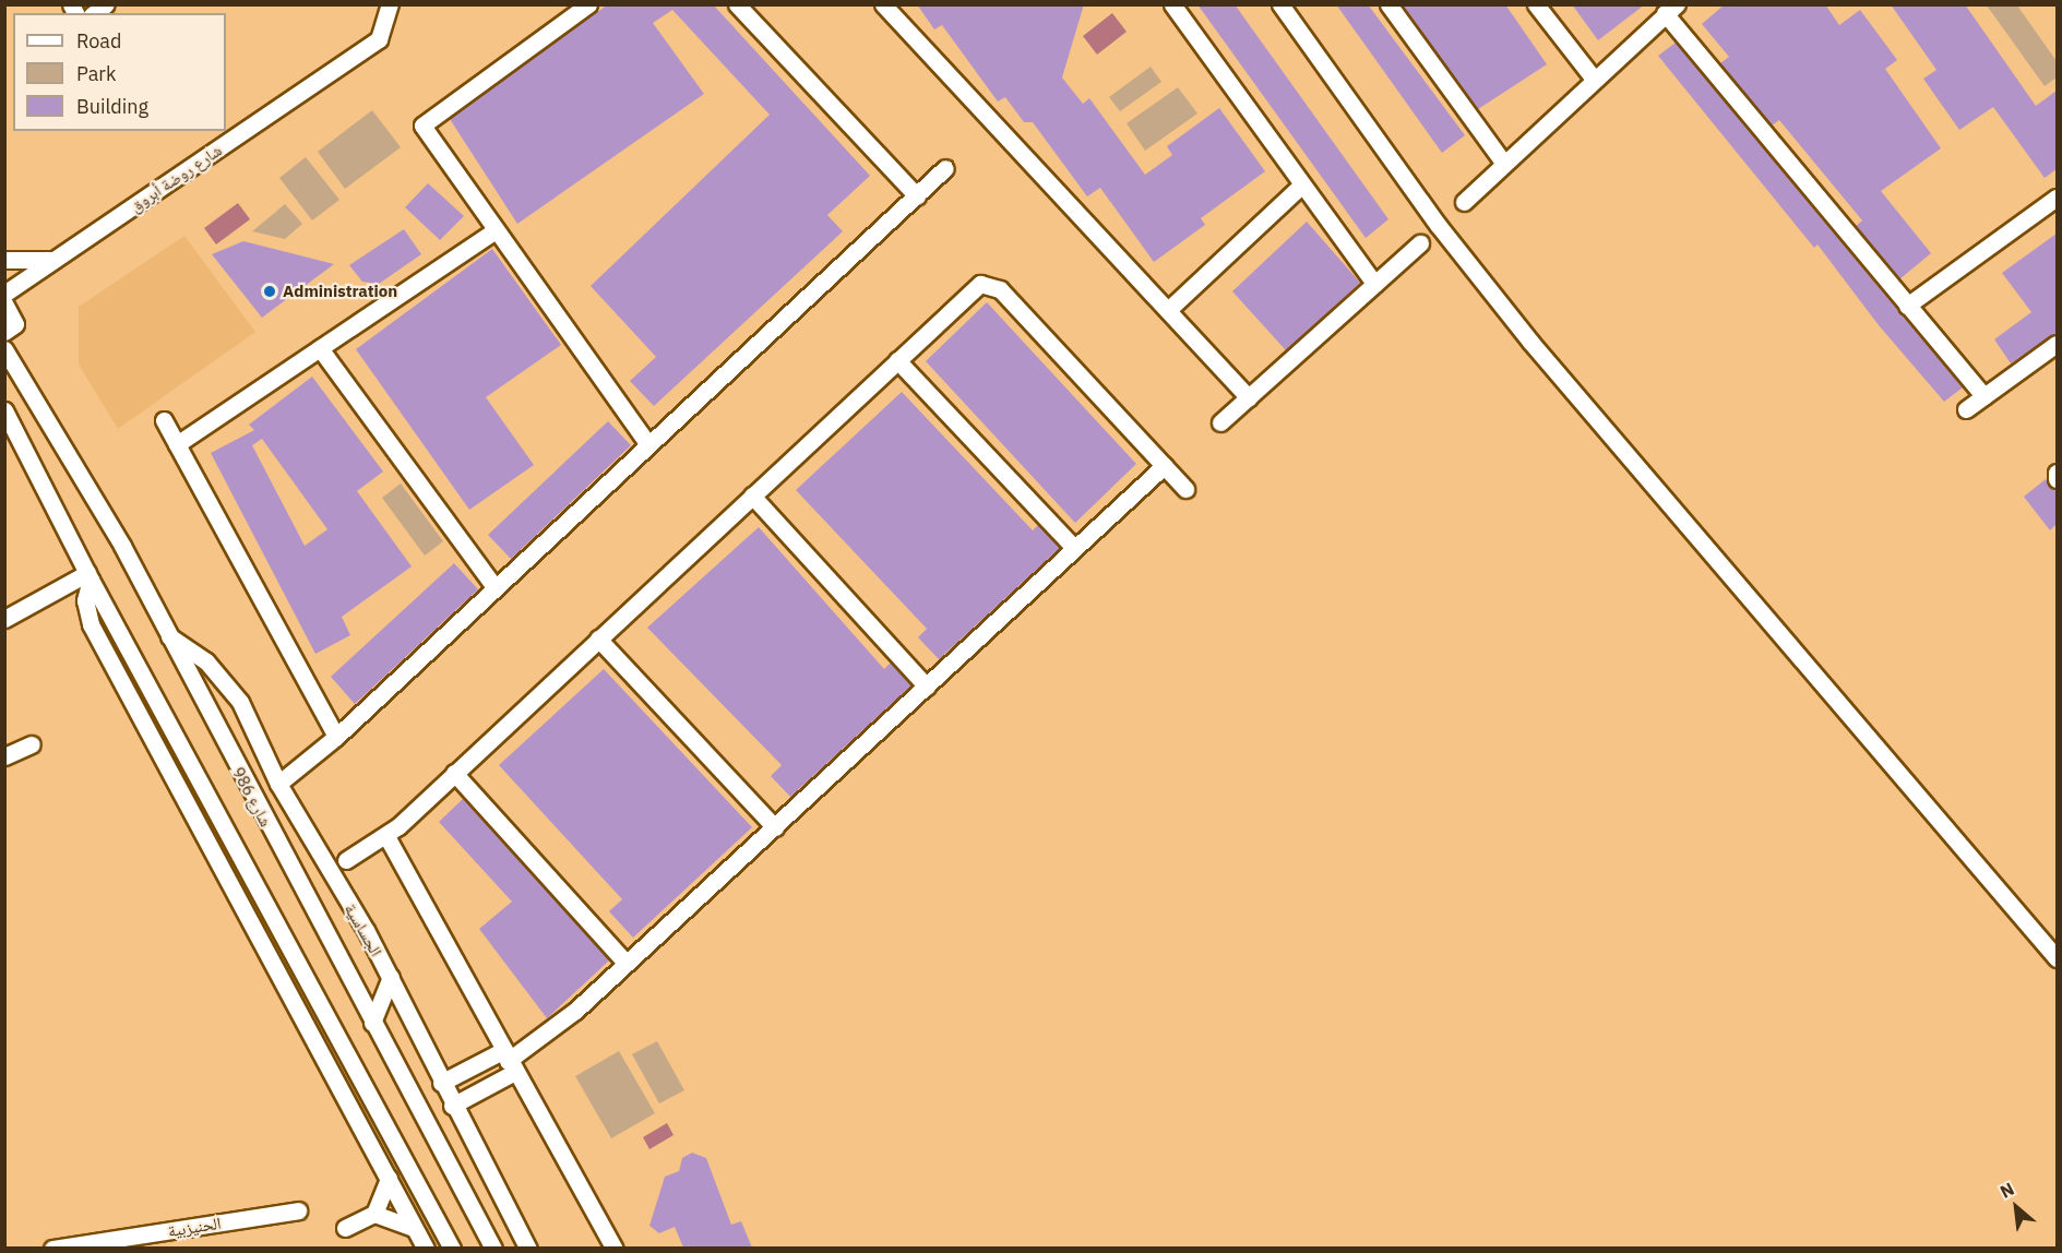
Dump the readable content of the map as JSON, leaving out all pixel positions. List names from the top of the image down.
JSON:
{
  "streets": {
    "street": [
      "شارع روضة أبروق",
      "شارع 986",
      "الجساسية",
      "الحنيزبية"
    ]
  },
  "crossings": [
    ["شارع 986", "الجساسية"]
  ],
  "places": ["Administration"],
  "legend": ["Road", "Park", "Building"],
  "north": "top left"
}
